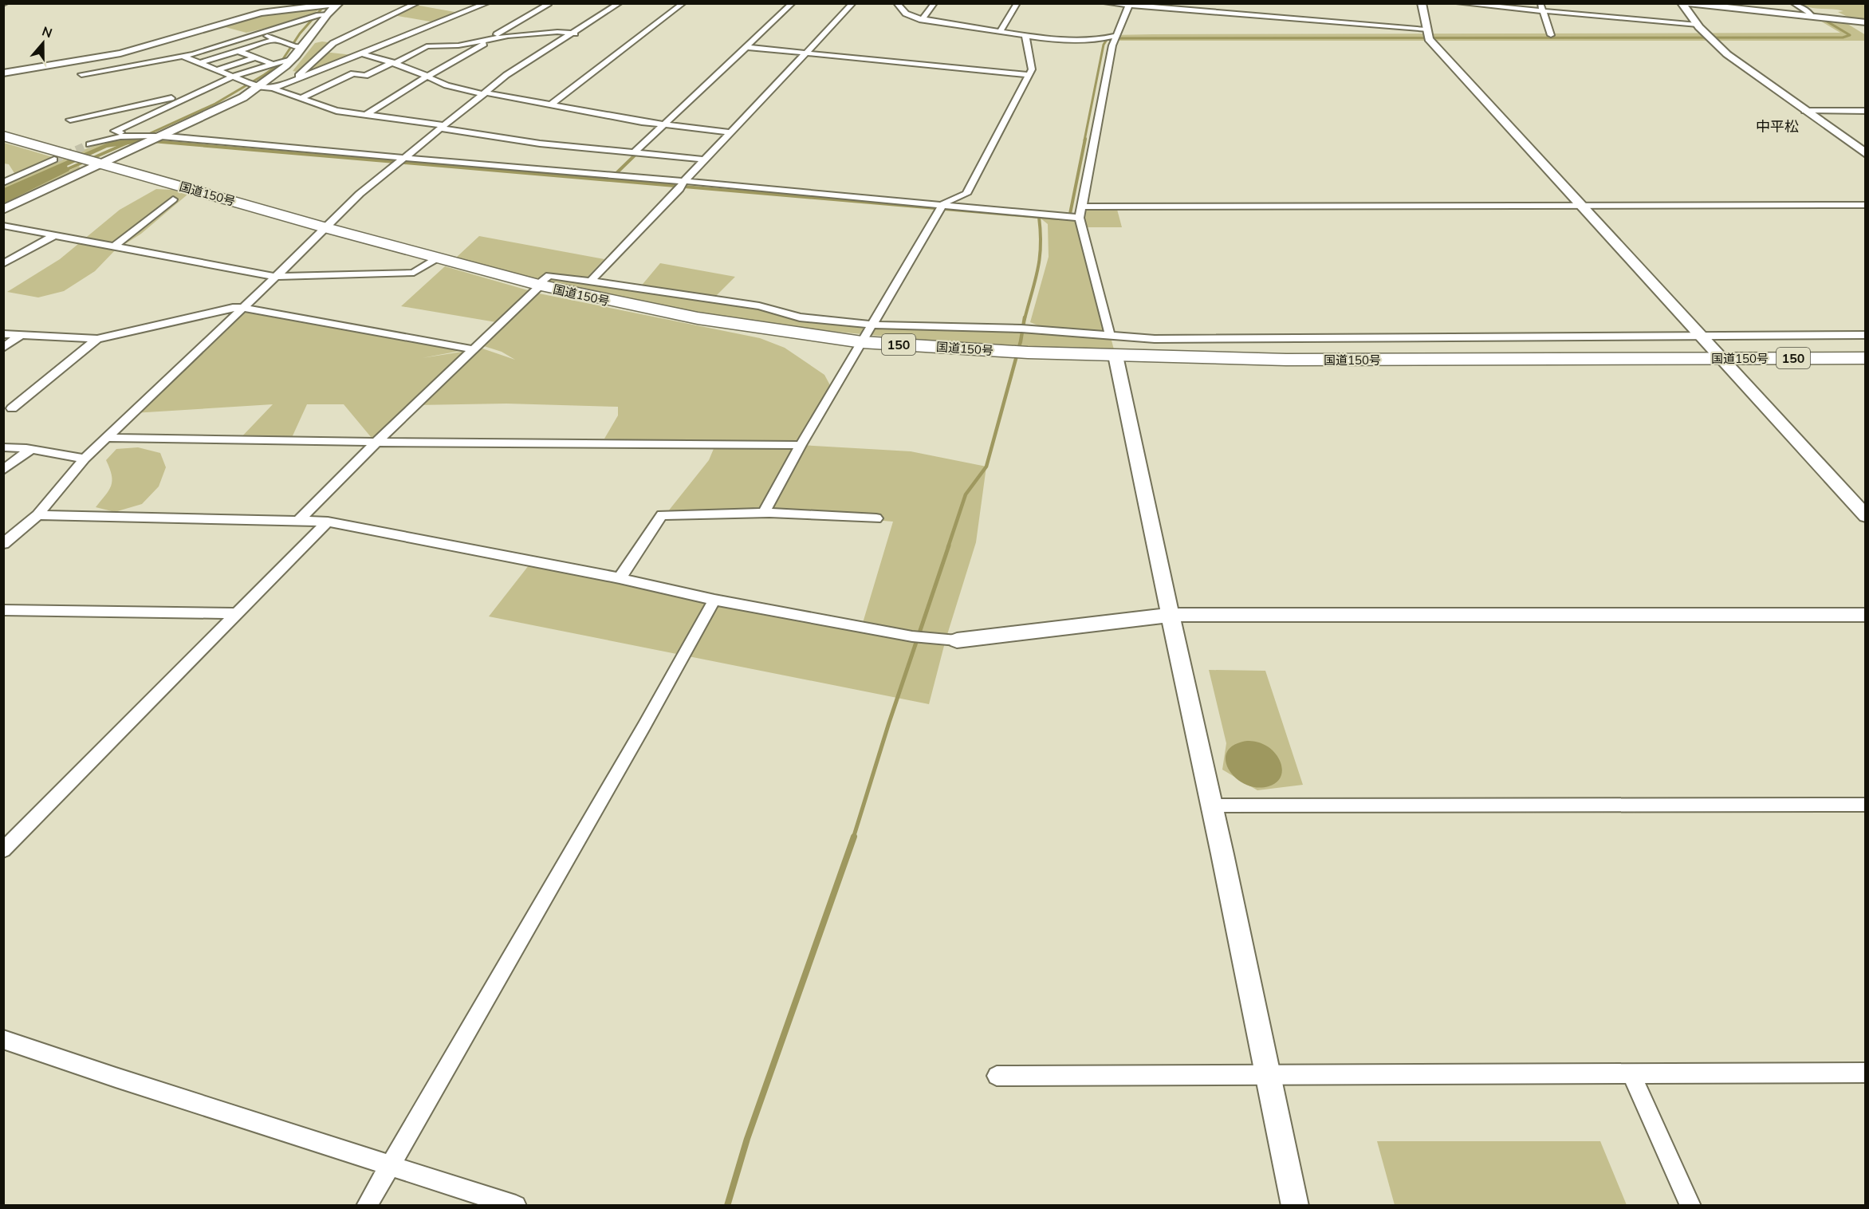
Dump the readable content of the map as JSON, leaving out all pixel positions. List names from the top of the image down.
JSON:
{
  "streets": {
    "highway": ["国道150号", "150"]
  },
  "districts": ["中平松"],
  "north": "top"
}
